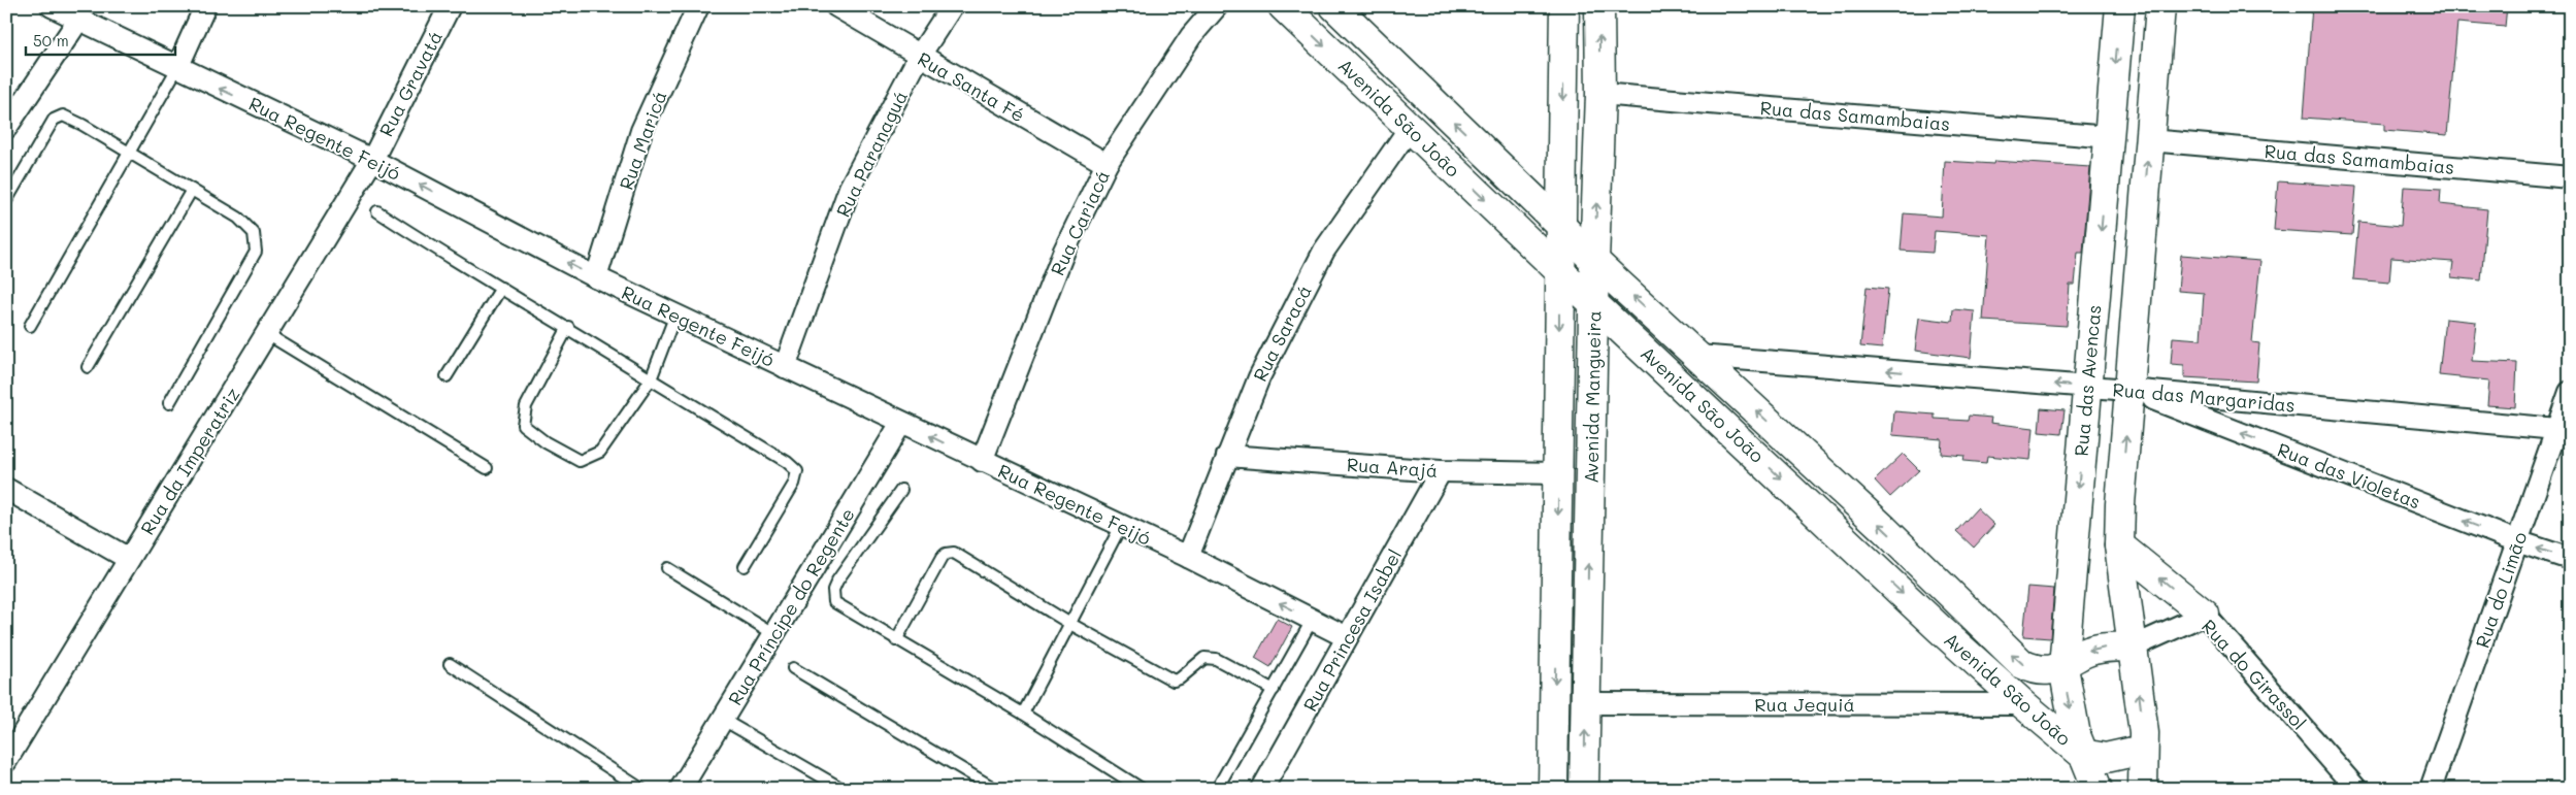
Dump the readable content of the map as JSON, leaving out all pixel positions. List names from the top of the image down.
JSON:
{
  "streets": {
    "street": [
      "Rua Gravatá",
      "Rua Santa Fé",
      "Rua das Samambaias",
      "Avenida São João",
      "Rua Regente Feijó",
      "Rua Maricá",
      "Rua Paranaguá",
      "Rua Cariacá",
      "Rua Saracá",
      "Rua das Avencas",
      "Avenida Mangueira",
      "Rua das Margaridas",
      "Rua da Imperatriz",
      "Rua Arajá",
      "Rua das Violetas",
      "Rua do Limão",
      "Rua Príncipe do Regente",
      "Rua Princesa Isabel",
      "Rua do Girassol",
      "Rua Jequiá"
    ]
  },
  "crossings": [
    ["Rua Gravatá", "Rua Regente Feijó"],
    ["Rua Gravatá", "Rua da Imperatriz"],
    ["Rua Santa Fé", "Rua Paranaguá"],
    ["Rua Santa Fé", "Rua Cariacá"],
    ["Rua das Samambaias", "Rua das Avencas"],
    ["Rua das Samambaias", "Avenida Mangueira"],
    ["Avenida São João", "Rua Saracá"],
    ["Avenida São João", "Rua das Avencas"],
    ["Avenida São João", "Avenida Mangueira"],
    ["Avenida São João", "Rua das Margaridas"],
    ["Avenida São João", "Rua do Girassol"],
    ["Avenida São João", "Rua Jequiá"],
    ["Rua Regente Feijó", "Rua Maricá"],
    ["Rua Regente Feijó", "Rua Paranaguá"],
    ["Rua Regente Feijó", "Rua Cariacá"],
    ["Rua Regente Feijó", "Rua Saracá"],
    ["Rua Regente Feijó", "Rua da Imperatriz"],
    ["Rua Regente Feijó", "Rua Príncipe do Regente"],
    ["Rua Regente Feijó", "Rua Princesa Isabel"],
    ["Rua Saracá", "Rua Arajá"],
    ["Rua das Avencas", "Rua das Margaridas"],
    ["Avenida Mangueira", "Rua Arajá"],
    ["Avenida Mangueira", "Rua Jequiá"],
    ["Rua das Margaridas", "Rua das Violetas"],
    ["Rua das Margaridas", "Rua do Limão"],
    ["Rua Arajá", "Rua Princesa Isabel"],
    ["Rua das Violetas", "Rua do Limão"]
  ],
  "one_way": ["Rua Regente Feijó", "Rua das Margaridas", "Rua das Violetas"],
  "scale_bar": "50 m"
}
